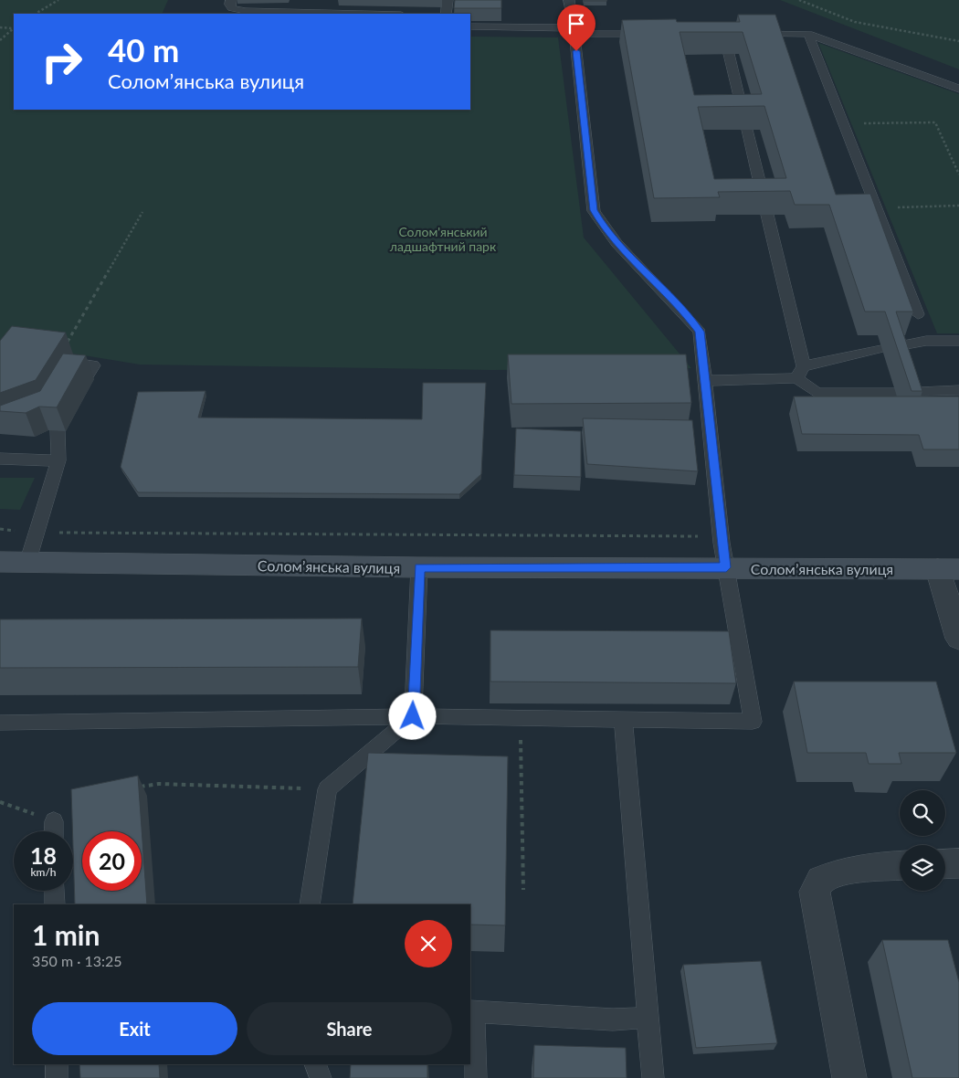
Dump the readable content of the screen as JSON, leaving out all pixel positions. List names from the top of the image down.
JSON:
{
  "streets": {
    "main road": ["Соломʼянська вулиця"]
  },
  "parks": ["Солом'янський ладшафтний парк"],
  "page": {
    "turn": ["40 m", "Соломʼянська вулиця"],
    "speed": "18 km/h",
    "limit": "20",
    "heading": ["1 min", "350 m · 13:25"],
    "buttons": ["Exit", "Share"]
  }
}
